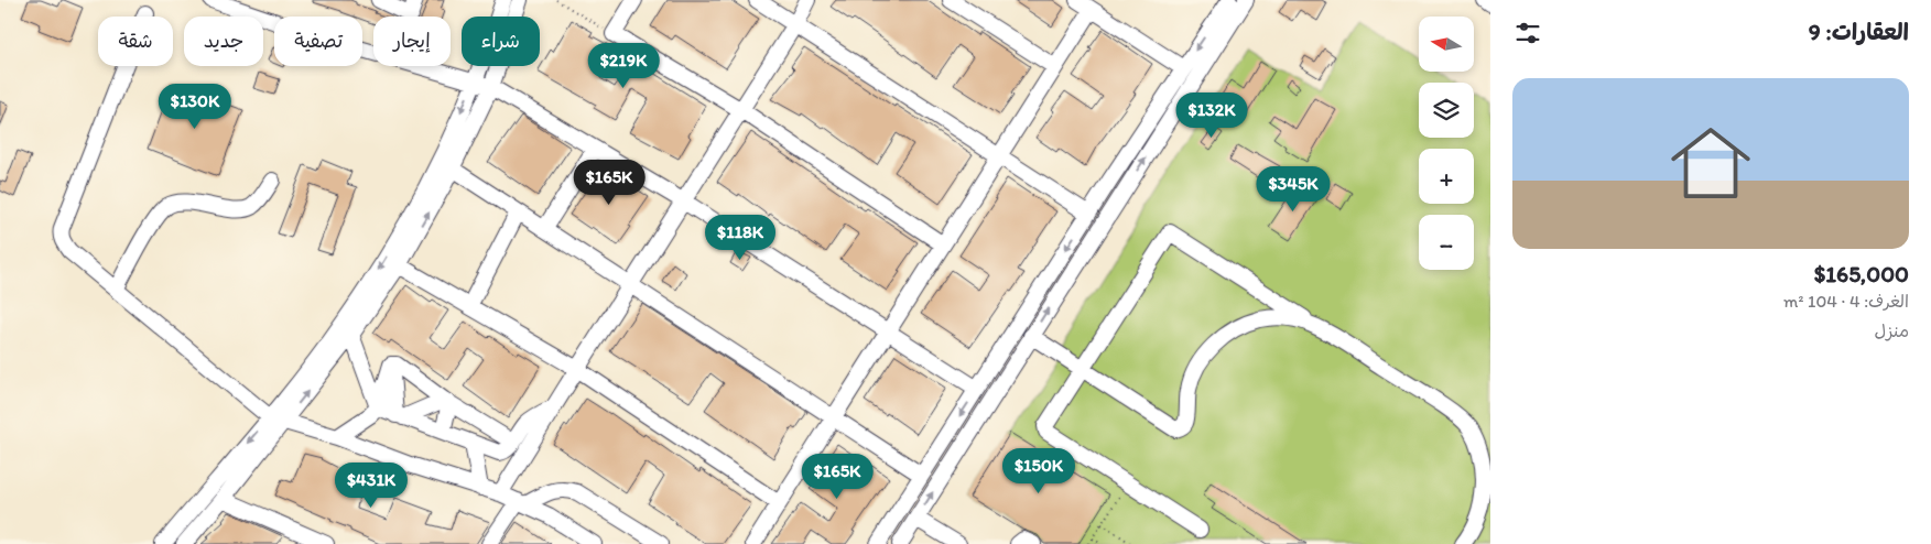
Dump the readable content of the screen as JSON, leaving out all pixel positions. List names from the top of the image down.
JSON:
{
  "north": "left",
  "page": {
    "heading": "العقارات: 9",
    "map_buttons": ["+", "−"],
    "chip": [
      "شراء",
      "إيجار",
      "تصفية",
      "جديد",
      "شقة"
    ],
    "price": [
      "$219K",
      "$130K",
      "$132K",
      "$165K",
      "$345K",
      "$118K",
      "$150K",
      "$165K",
      "$431K"
    ],
    "list": [
      {
        "name": "$165,000",
        "note": "الغرف: 4 · 104 m² · منزل"
      }
    ]
  }
}
